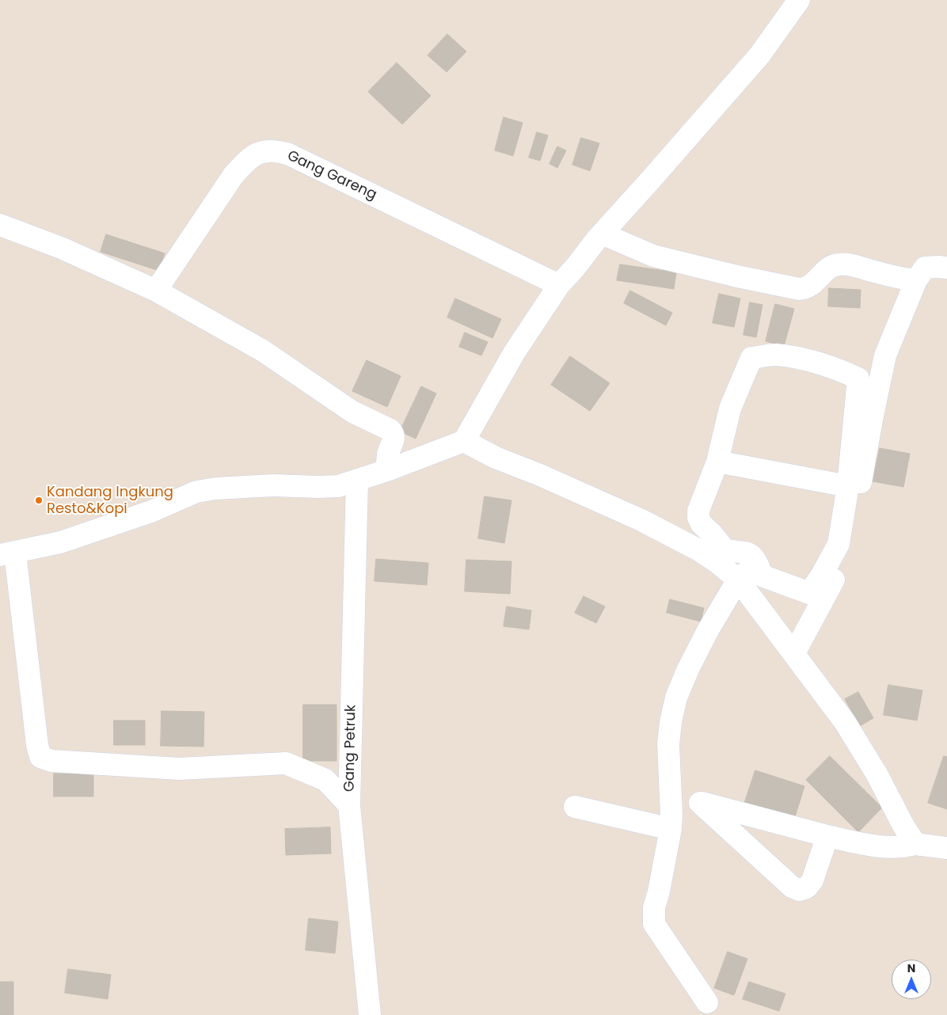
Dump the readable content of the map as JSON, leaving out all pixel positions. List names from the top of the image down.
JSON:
{
  "streets": {
    "street": ["Gang Gareng", "Gang Petruk"]
  },
  "places": ["Kandang Ingkung Resto&Kopi"],
  "north": "top"
}
